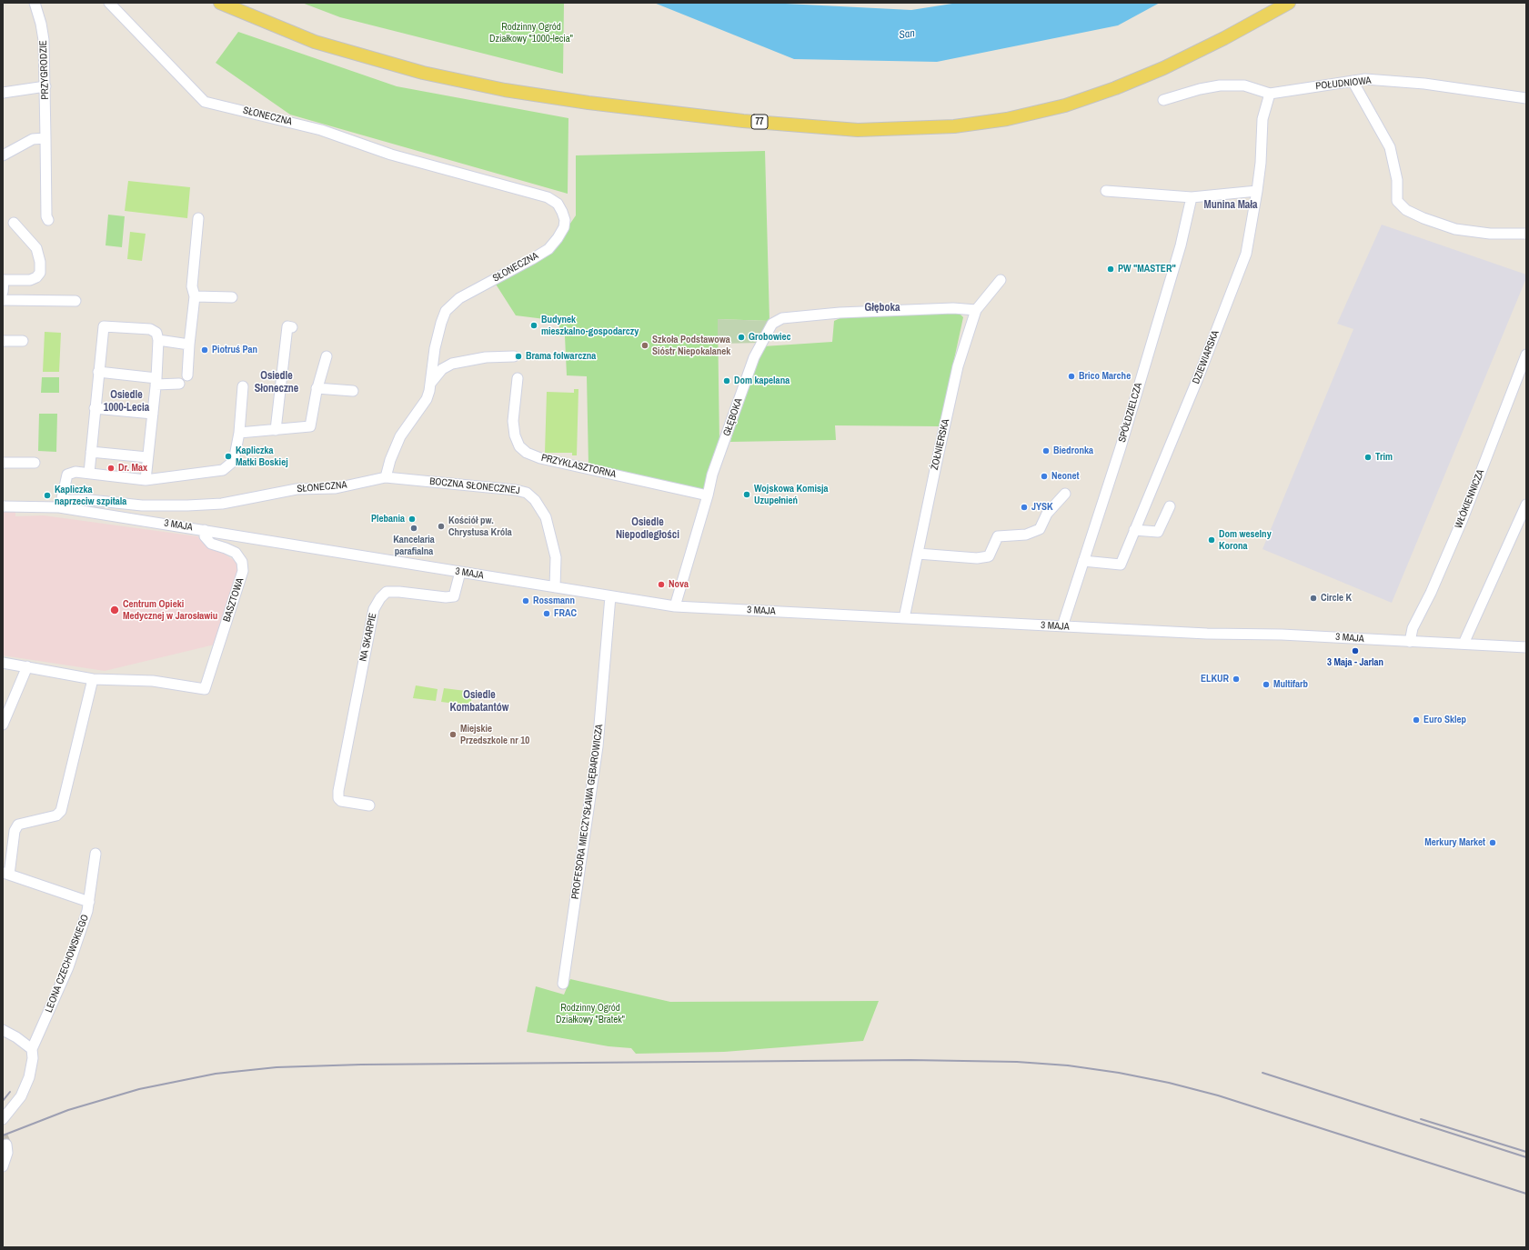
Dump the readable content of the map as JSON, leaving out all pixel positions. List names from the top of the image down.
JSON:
{
  "streets": {
    "main road": ["77"],
    "street": [
      "PRZYGRODZIE",
      "POŁUDNIOWA",
      "SŁONECZNA",
      "DZIEWIARSKA",
      "SPÓŁDZIELCZA",
      "GŁĘBOKA",
      "ŻOŁNIERSKA",
      "PRZYKLASZTORNA",
      "BOCZNA SŁONECZNEJ",
      "WŁÓKIENNICZA",
      "3 MAJA",
      "BASZTOWA",
      "NA SKARPIE",
      "PROFESORA MIECZYSŁAWA GĘBAROWICZA",
      "LEONA CZECHOWSKIEGO"
    ]
  },
  "crossings": [
    ["POŁUDNIOWA", "DZIEWIARSKA"],
    ["SŁONECZNA", "BOCZNA SŁONECZNEJ"],
    ["SŁONECZNA", "3 MAJA"],
    ["DZIEWIARSKA", "SPÓŁDZIELCZA"],
    ["SPÓŁDZIELCZA", "3 MAJA"],
    ["GŁĘBOKA", "ŻOŁNIERSKA"],
    ["GŁĘBOKA", "PRZYKLASZTORNA"],
    ["GŁĘBOKA", "3 MAJA"],
    ["ŻOŁNIERSKA", "3 MAJA"],
    ["BOCZNA SŁONECZNEJ", "3 MAJA"],
    ["WŁÓKIENNICZA", "3 MAJA"],
    ["3 MAJA", "BASZTOWA"],
    ["3 MAJA", "NA SKARPIE"],
    ["3 MAJA", "PROFESORA MIECZYSŁAWA GĘBAROWICZA"]
  ],
  "districts": [
    "Munina Mała",
    "Głęboka",
    "Osiedle Słoneczne",
    "Osiedle 1000-Lecia",
    "Osiedle Niepodległości",
    "Osiedle Kombatantów"
  ],
  "water": ["San"],
  "parks": ["Rodzinny Ogród Działkowy \"1000-lecia\"", "Rodzinny Ogród Działkowy \"Bratek\""],
  "places": [
    "PW \"MASTER\"",
    "Budynek mieszkalno-gospodarczy",
    "Grobowiec",
    "Szkoła Podstawowa Sióstr Niepokalanek",
    "Piotruś Pan",
    "Brama folwarczna",
    "Brico Marche",
    "Dom kapelana",
    "Biedronka",
    "Kapliczka Matki Boskiej",
    "Trim",
    "Dr. Max",
    "Neonet",
    "Wojskowa Komisja Uzupełnień",
    "Kapliczka naprzeciw szpitala",
    "JYSK",
    "Plebania",
    "Kościół pw. Chrystusa Króla",
    "Kancelaria parafialna",
    "Dom weselny Korona",
    "Nova",
    "Circle K",
    "Rossmann",
    "Centrum Opieki Medycznej w Jarosławiu",
    "FRAC",
    "3 Maja - Jarlan",
    "ELKUR",
    "Multifarb",
    "Euro Sklep",
    "Miejskie Przedszkole nr 10",
    "Merkury Market"
  ]
}
